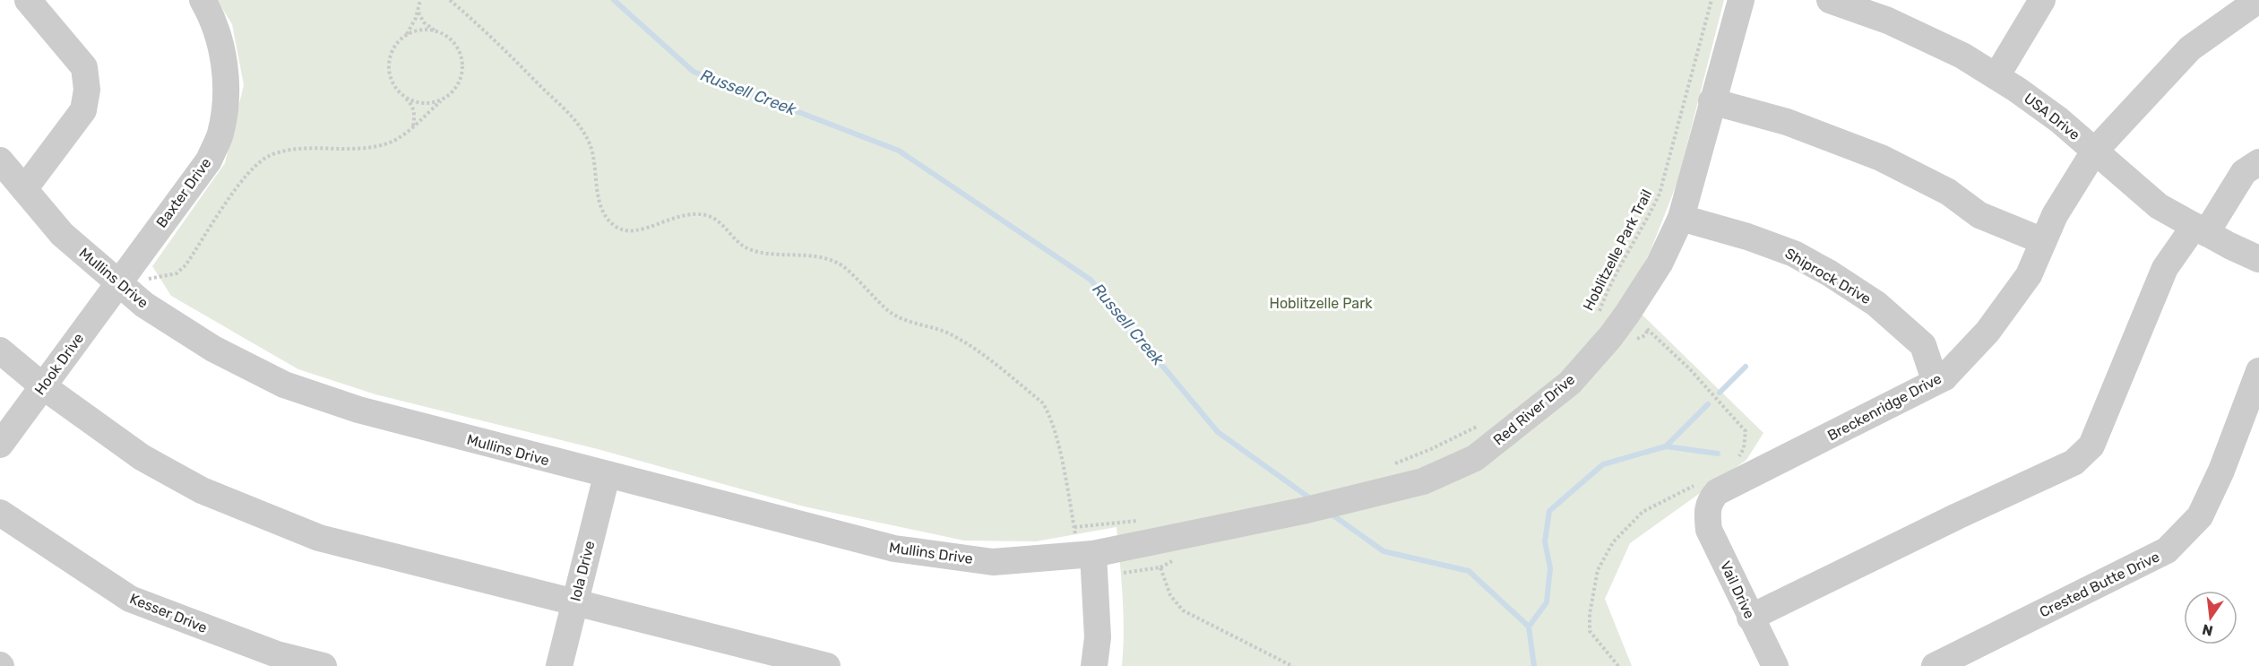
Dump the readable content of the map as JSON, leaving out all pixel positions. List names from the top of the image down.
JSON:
{
  "streets": {
    "street": [
      "USA Drive",
      "Baxter Drive",
      "Shiprock Drive",
      "Mullins Drive",
      "Hook Drive",
      "Breckenridge Drive",
      "Red River Drive",
      "Iola Drive",
      "Crested Butte Drive",
      "Vail Drive",
      "Kesser Drive"
    ],
    "path": ["Hoblitzelle Park Trail"]
  },
  "crossings": [
    ["USA Drive", "Breckenridge Drive"],
    ["Baxter Drive", "Mullins Drive"],
    ["Baxter Drive", "Hook Drive"],
    ["Shiprock Drive", "Breckenridge Drive"],
    ["Shiprock Drive", "Red River Drive"],
    ["Mullins Drive", "Hook Drive"],
    ["Mullins Drive", "Red River Drive"],
    ["Mullins Drive", "Iola Drive"],
    ["Breckenridge Drive", "Vail Drive"]
  ],
  "water": ["Russell Creek"],
  "parks": ["Hoblitzelle Park"],
  "north": "bottom"
}
